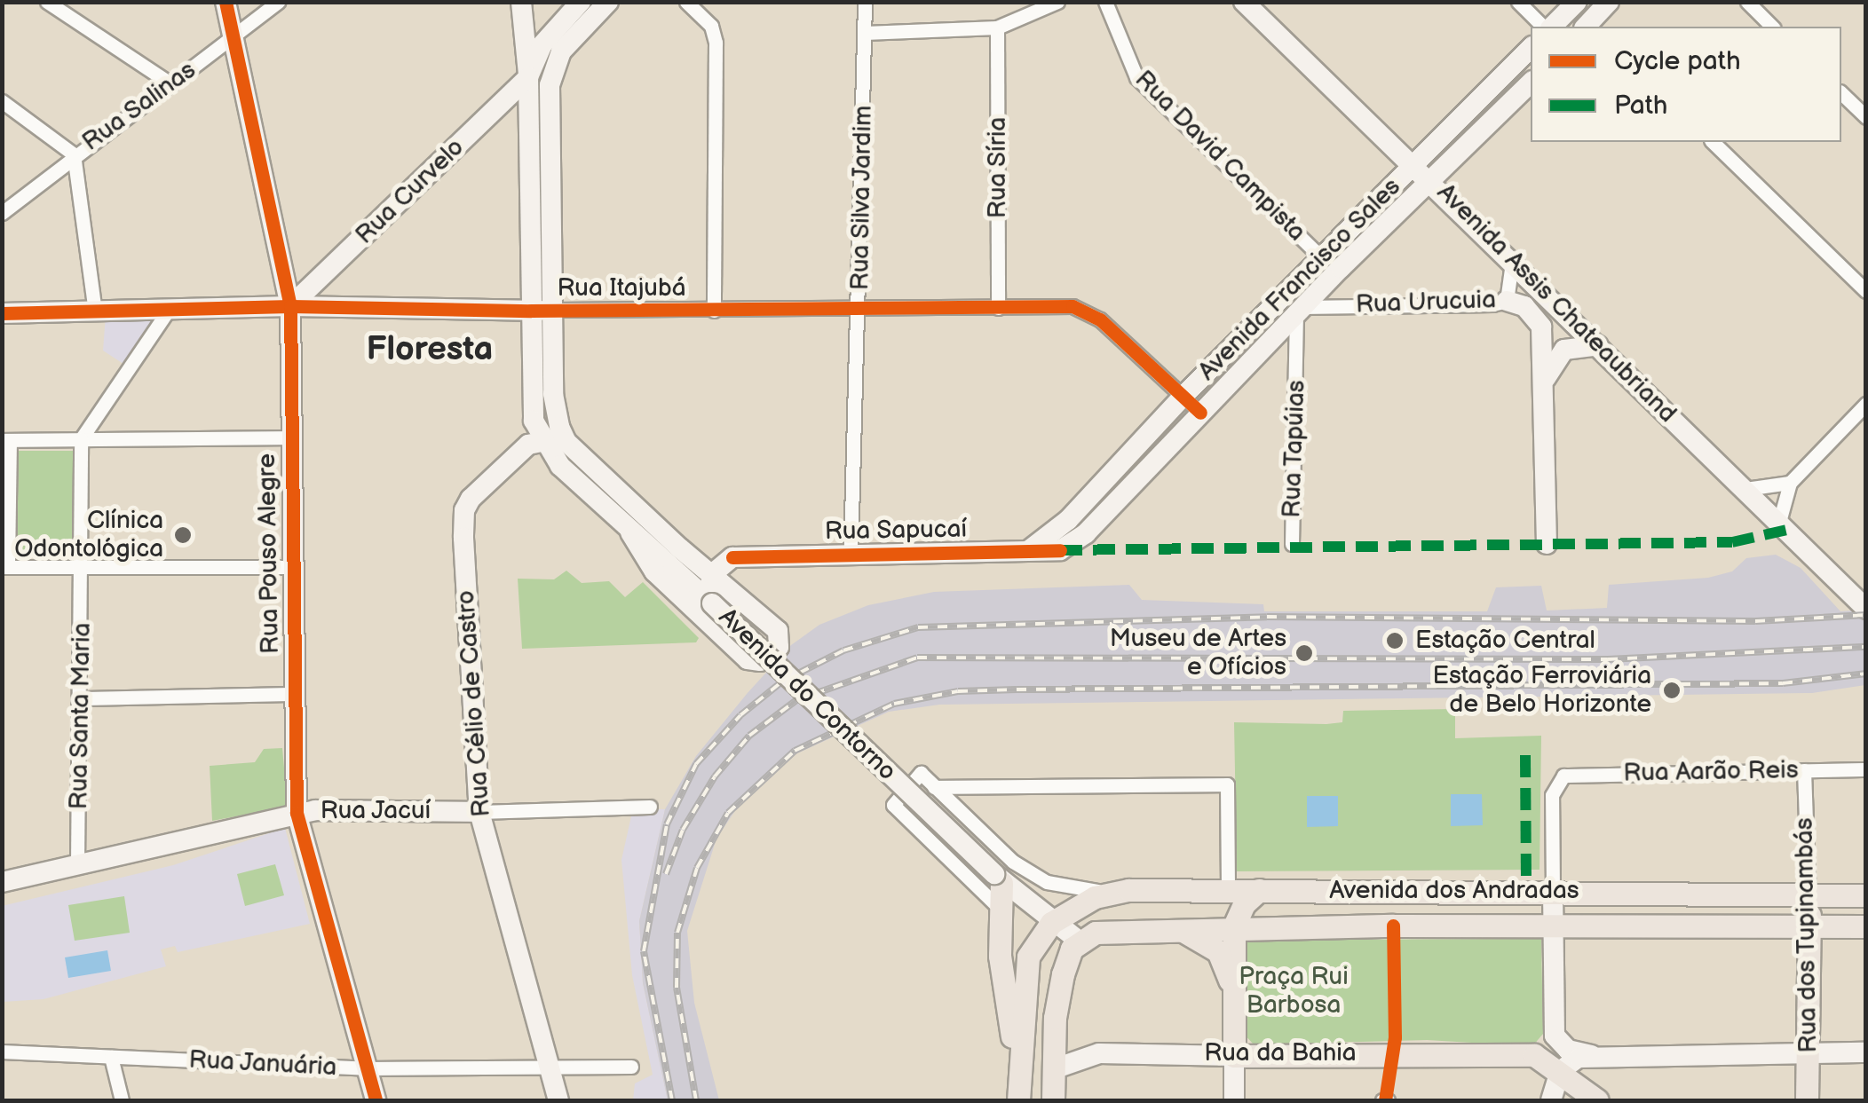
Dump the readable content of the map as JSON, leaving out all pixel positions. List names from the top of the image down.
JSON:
{
  "streets": {
    "main road": ["Avenida dos Andradas", "Rua dos Tupinambás", "Rua da Bahia"],
    "street": [
      "Rua Salinas",
      "Rua David Campista",
      "Rua Síria",
      "Rua Curvelo",
      "Rua Silva Jardim",
      "Avenida Francisco Sales",
      "Rua Itajubá",
      "Rua Urucuia",
      "Avenida Assis Chateaubriand",
      "Rua Tapúias",
      "Rua Sapucaí",
      "Rua Pouso Alegre",
      "Avenida do Contorno",
      "Rua Célio de Castro",
      "Rua Santa Maria",
      "Rua Aarão Reis",
      "Rua Jacuí",
      "Rua Januária"
    ]
  },
  "crossings": [
    ["Rua Salinas", "Rua Pouso Alegre"],
    ["Rua David Campista", "Avenida Francisco Sales"],
    ["Rua Síria", "Rua Itajubá"],
    ["Rua Curvelo", "Rua Itajubá"],
    ["Rua Curvelo", "Rua Pouso Alegre"],
    ["Rua Silva Jardim", "Rua Itajubá"],
    ["Rua Silva Jardim", "Rua Sapucaí"],
    ["Avenida Francisco Sales", "Rua Itajubá"],
    ["Avenida Francisco Sales", "Rua Urucuia"],
    ["Avenida Francisco Sales", "Avenida Assis Chateaubriand"],
    ["Avenida Francisco Sales", "Rua Tapúias"],
    ["Avenida Francisco Sales", "Rua Sapucaí"],
    ["Rua Itajubá", "Rua Pouso Alegre"],
    ["Rua Itajubá", "Avenida do Contorno"],
    ["Rua Urucuia", "Avenida Assis Chateaubriand"],
    ["Rua Urucuia", "Rua Tapúias"],
    ["Rua Sapucaí", "Avenida do Contorno"],
    ["Rua Pouso Alegre", "Rua Jacuí"],
    ["Rua Pouso Alegre", "Rua Januária"],
    ["Avenida do Contorno", "Rua Célio de Castro"],
    ["Avenida do Contorno", "Avenida dos Andradas"],
    ["Rua Célio de Castro", "Rua Jacuí"],
    ["Rua Célio de Castro", "Rua Januária"],
    ["Rua Santa Maria", "Rua Jacuí"],
    ["Rua Aarão Reis", "Avenida dos Andradas"],
    ["Rua Aarão Reis", "Rua dos Tupinambás"],
    ["Avenida dos Andradas", "Rua dos Tupinambás"]
  ],
  "districts": ["Floresta"],
  "parks": ["Praça Rui Barbosa"],
  "places": [
    "Clínica Odontológica",
    "Estação Central",
    "Museu de Artes e Ofícios",
    "Estação Ferroviária de Belo Horizonte"
  ],
  "legend": ["Cycle path", "Path"]
}
